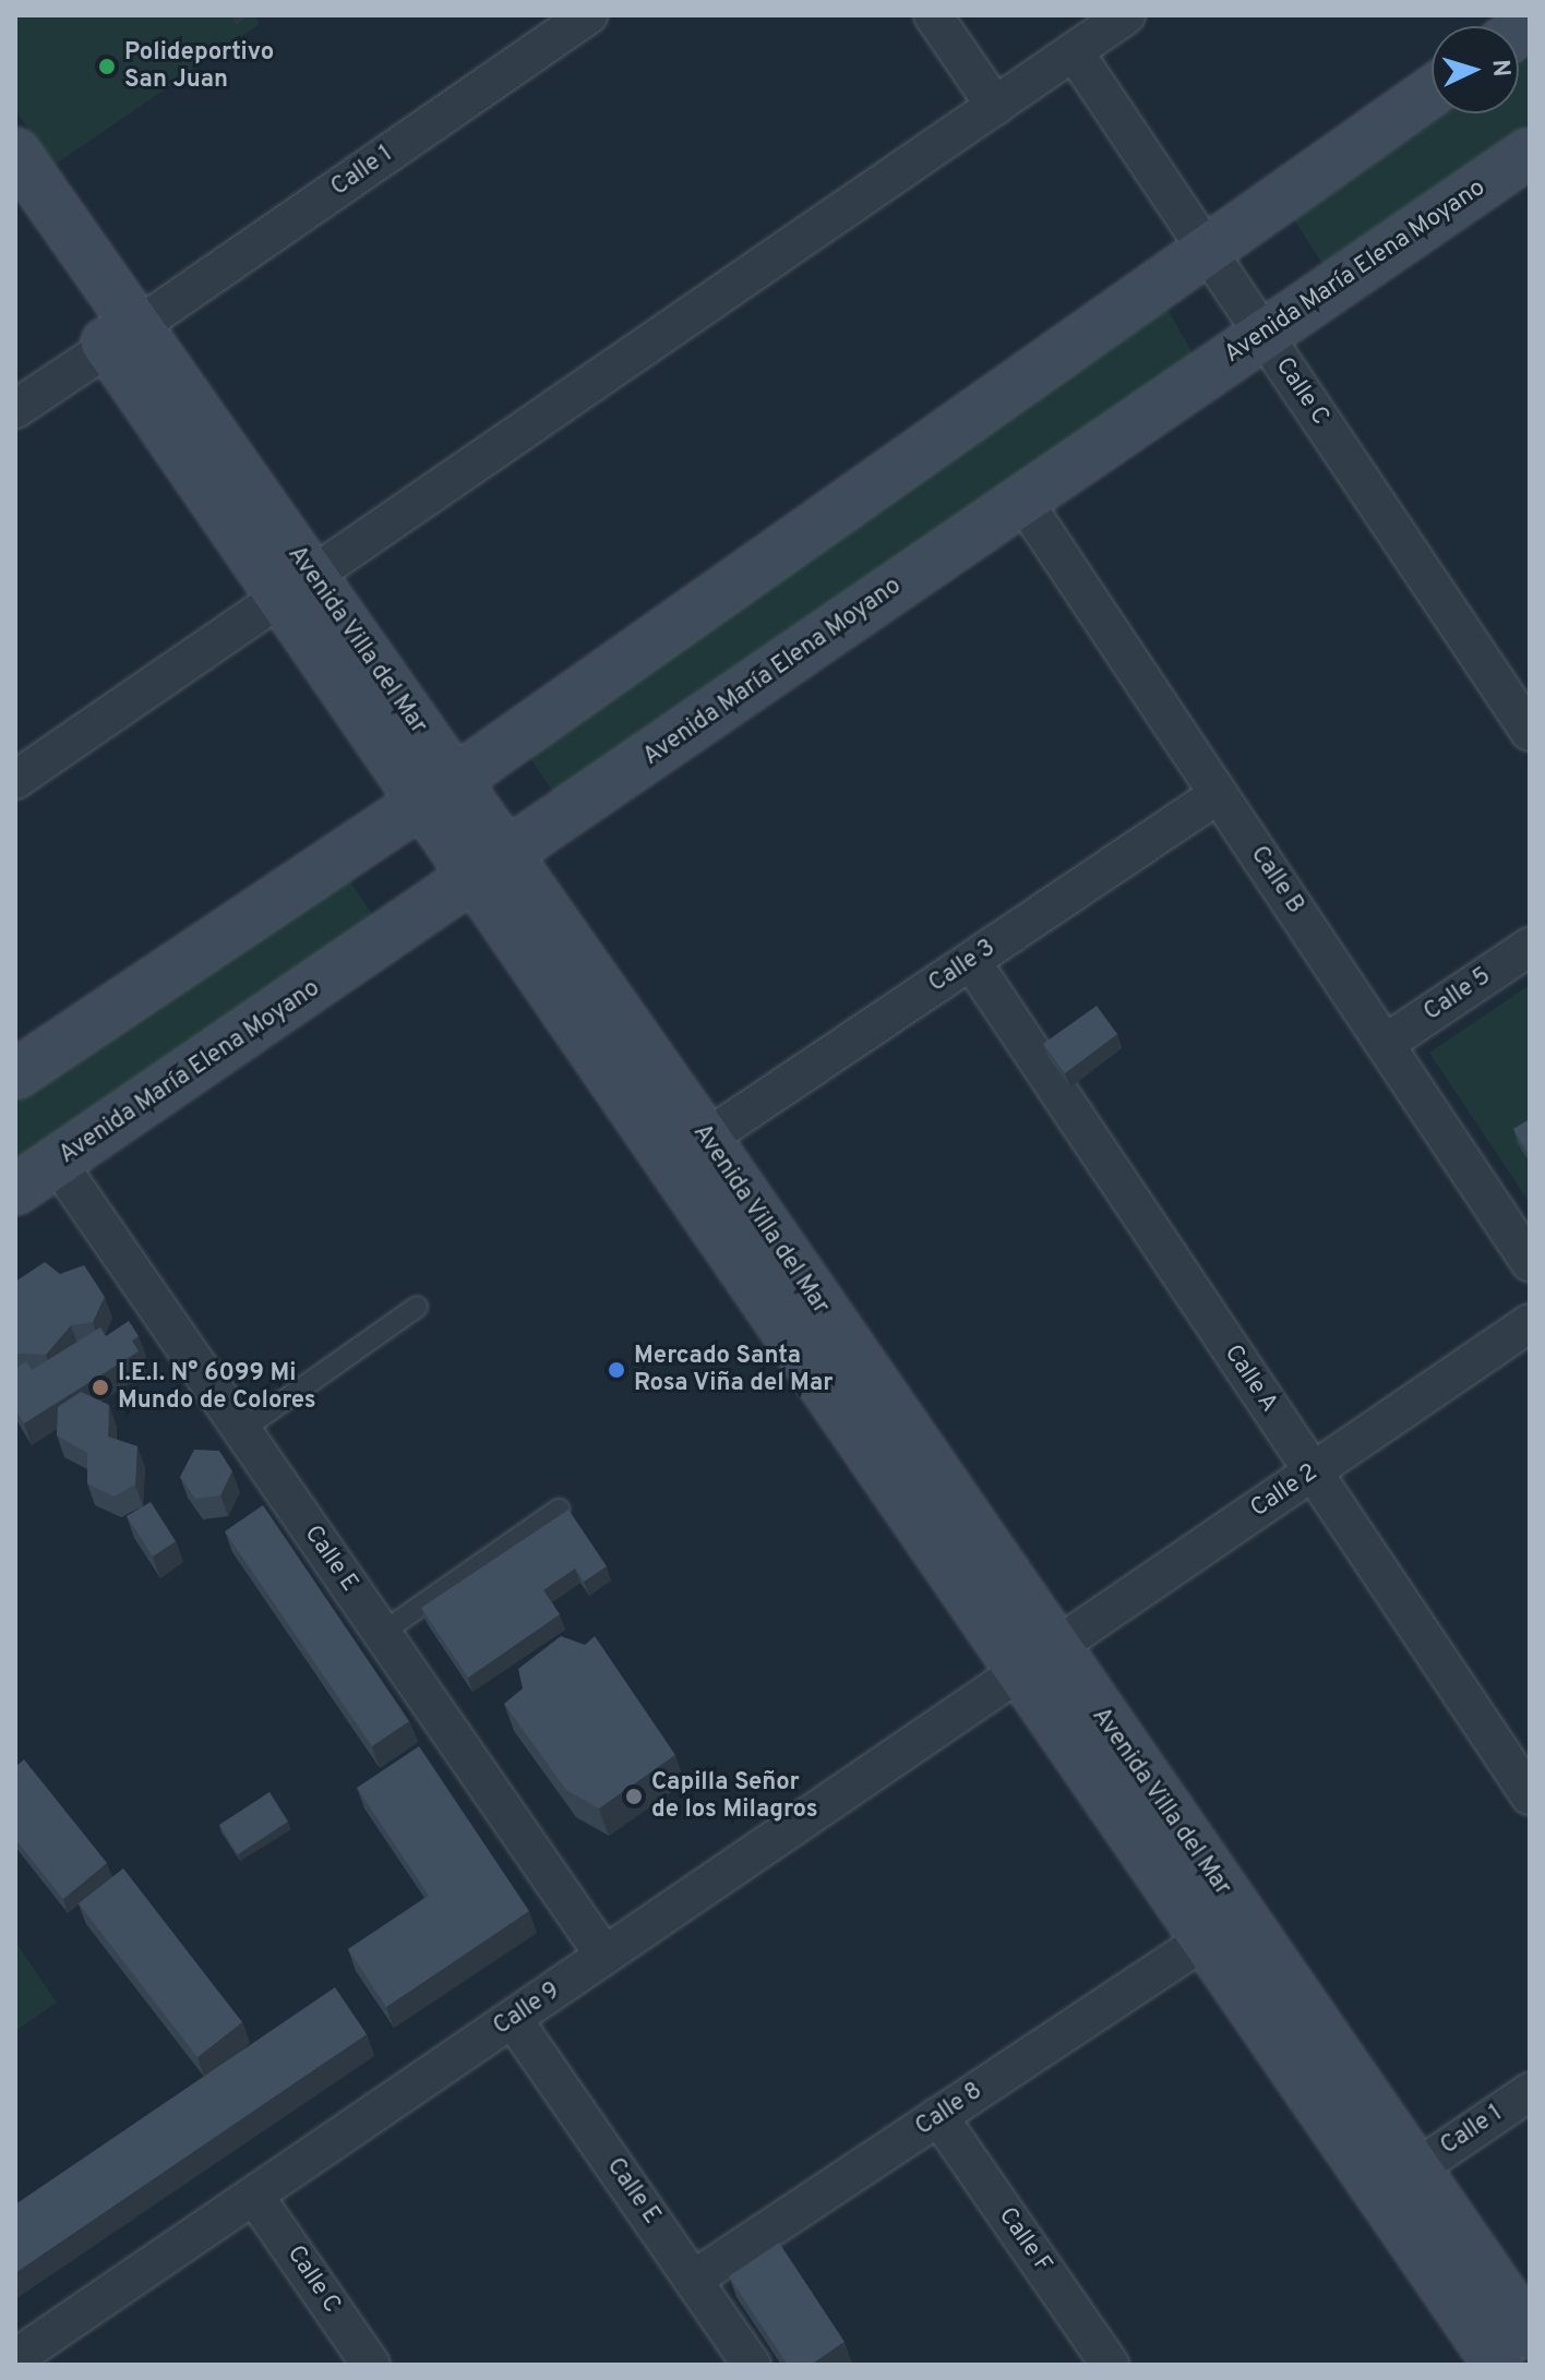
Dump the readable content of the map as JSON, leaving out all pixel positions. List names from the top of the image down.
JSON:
{
  "streets": {
    "street": [
      "Calle 1",
      "Avenida María Elena Moyano",
      "Calle C",
      "Avenida Villa del Mar",
      "Calle B",
      "Calle 3",
      "Calle 5",
      "Calle A",
      "Calle 2",
      "Calle E",
      "Calle 9",
      "Calle 8",
      "Calle F"
    ]
  },
  "crossings": [
    ["Calle 1", "Avenida Villa del Mar"],
    ["Avenida María Elena Moyano", "Calle C"],
    ["Avenida María Elena Moyano", "Avenida Villa del Mar"],
    ["Avenida María Elena Moyano", "Calle B"],
    ["Avenida María Elena Moyano", "Calle E"],
    ["Calle C", "Calle 9"],
    ["Avenida Villa del Mar", "Calle 3"],
    ["Avenida Villa del Mar", "Calle 2"],
    ["Avenida Villa del Mar", "Calle 9"],
    ["Avenida Villa del Mar", "Calle 8"],
    ["Calle B", "Calle 3"],
    ["Calle B", "Calle 5"],
    ["Calle 3", "Calle A"],
    ["Calle A", "Calle 2"],
    ["Calle 2", "Calle 9"],
    ["Calle E", "Calle 9"],
    ["Calle E", "Calle 8"],
    ["Calle 8", "Calle F"]
  ],
  "places": [
    "Polideportivo San Juan",
    "Mercado Santa Rosa Viña del Mar",
    "I.E.I. N° 6099 Mi Mundo de Colores",
    "Capilla Señor de los Milagros"
  ],
  "north": "right"
}
